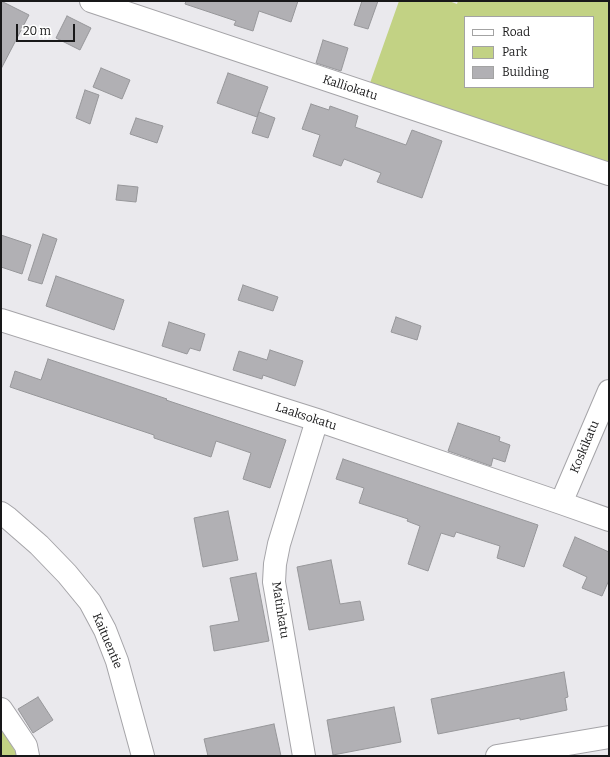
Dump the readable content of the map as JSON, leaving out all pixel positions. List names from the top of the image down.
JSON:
{
  "streets": {
    "street": [
      "Kalliokatu",
      "Laaksokatu",
      "Koskikatu",
      "Matinkatu",
      "Kaituentie"
    ]
  },
  "crossings": [
    ["Laaksokatu", "Koskikatu"],
    ["Laaksokatu", "Matinkatu"]
  ],
  "legend": ["Road", "Park", "Building"],
  "scale_bar": "20 m"
}
